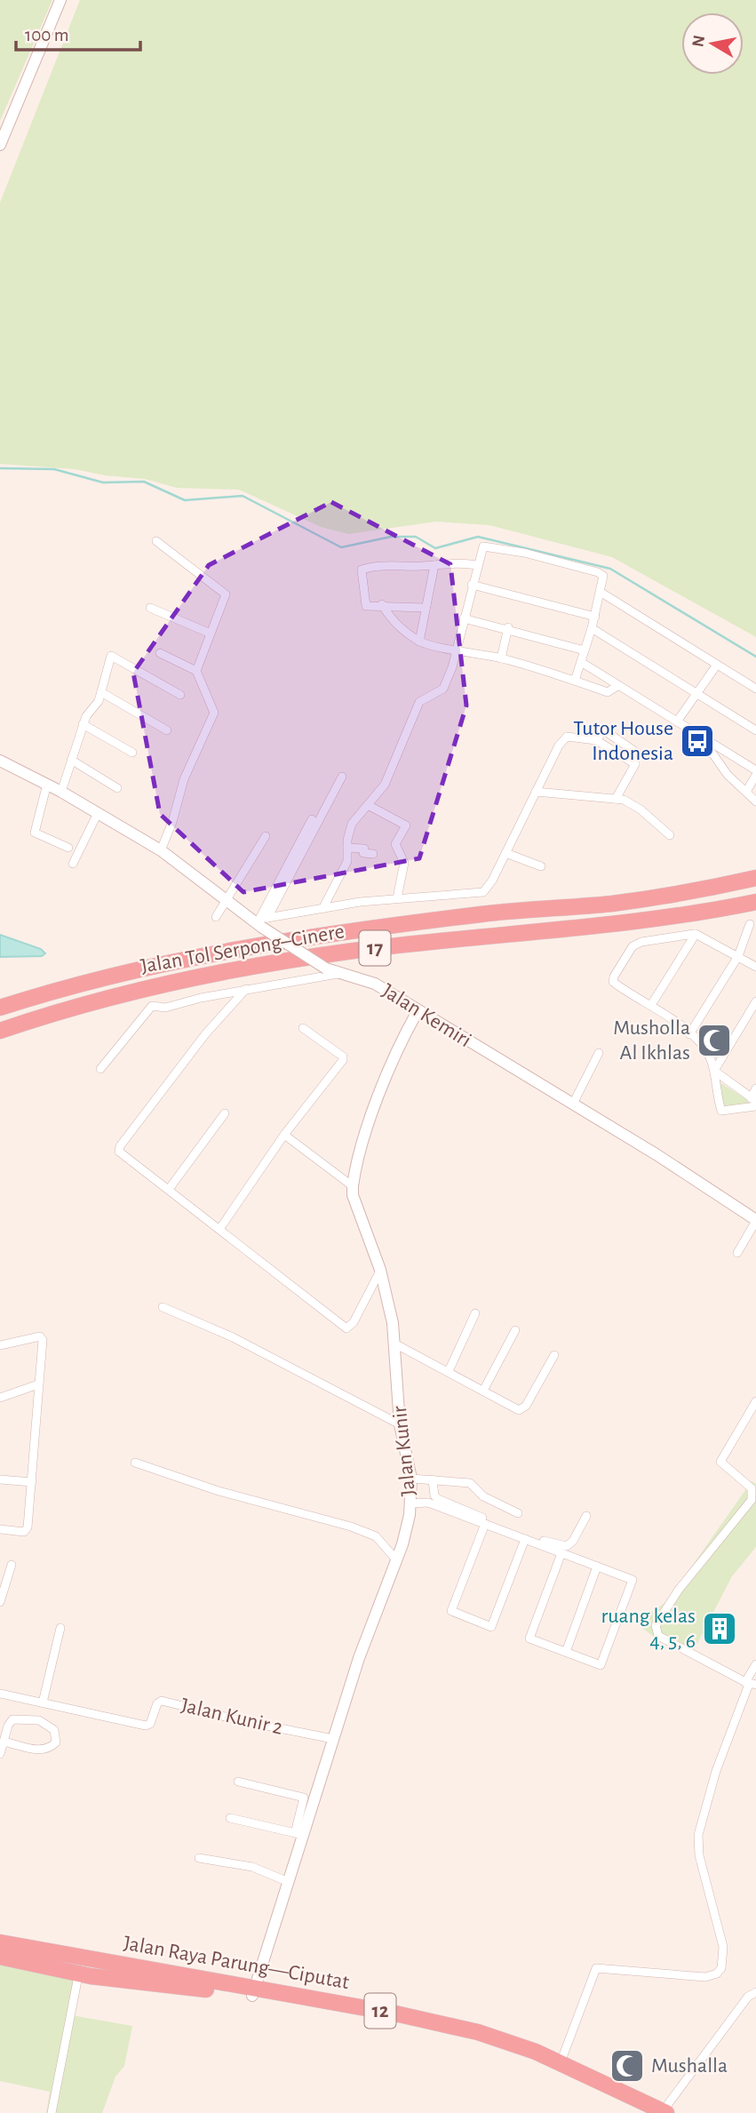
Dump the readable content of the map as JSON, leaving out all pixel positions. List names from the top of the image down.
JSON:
{
  "streets": {
    "highway": [
      "17",
      "Jalan Tol Serpong–Cinere",
      "Jalan Raya Parung—Ciputat",
      "12"
    ],
    "street": ["Jalan Kemiri", "Jalan Kunir", "Jalan Kunir 2"]
  },
  "crossings": [
    ["Jalan Kemiri", "Jalan Kunir"],
    ["Jalan Kunir", "Jalan Kunir 2"],
    ["Jalan Kunir", "Jalan Raya Parung—Ciputat"],
    ["Jalan Raya Parung—Ciputat", "12"]
  ],
  "places": {
    "bus stop": ["Tutor House Indonesia"],
    "mosque": ["Musholla Al Ikhlas", "Mushalla"],
    "building": ["ruang kelas 4, 5, 6"]
  },
  "scale_bar": "100 m",
  "north": "left"
}
